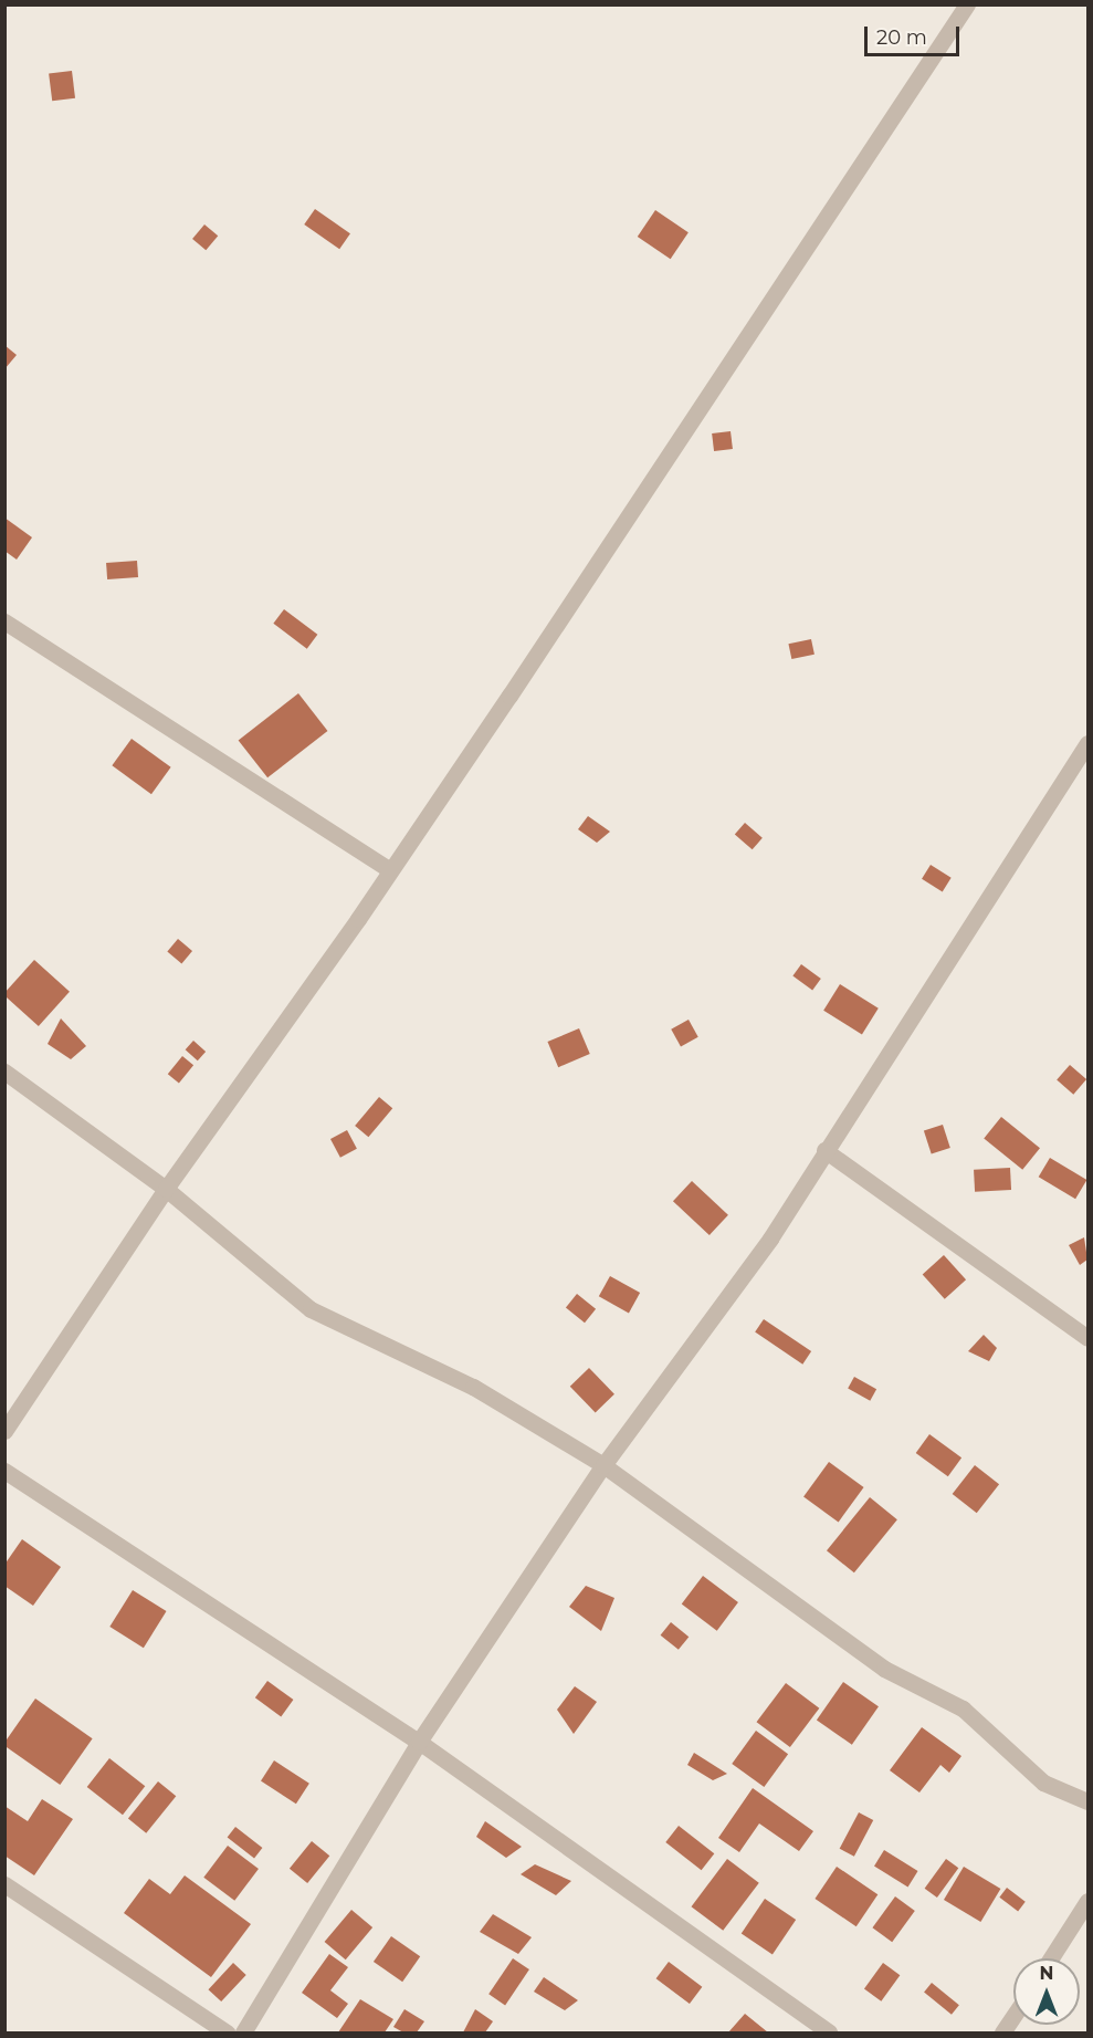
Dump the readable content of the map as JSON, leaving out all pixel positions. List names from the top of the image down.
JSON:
{
  "scale_bar": "20 m",
  "north": "top"
}
